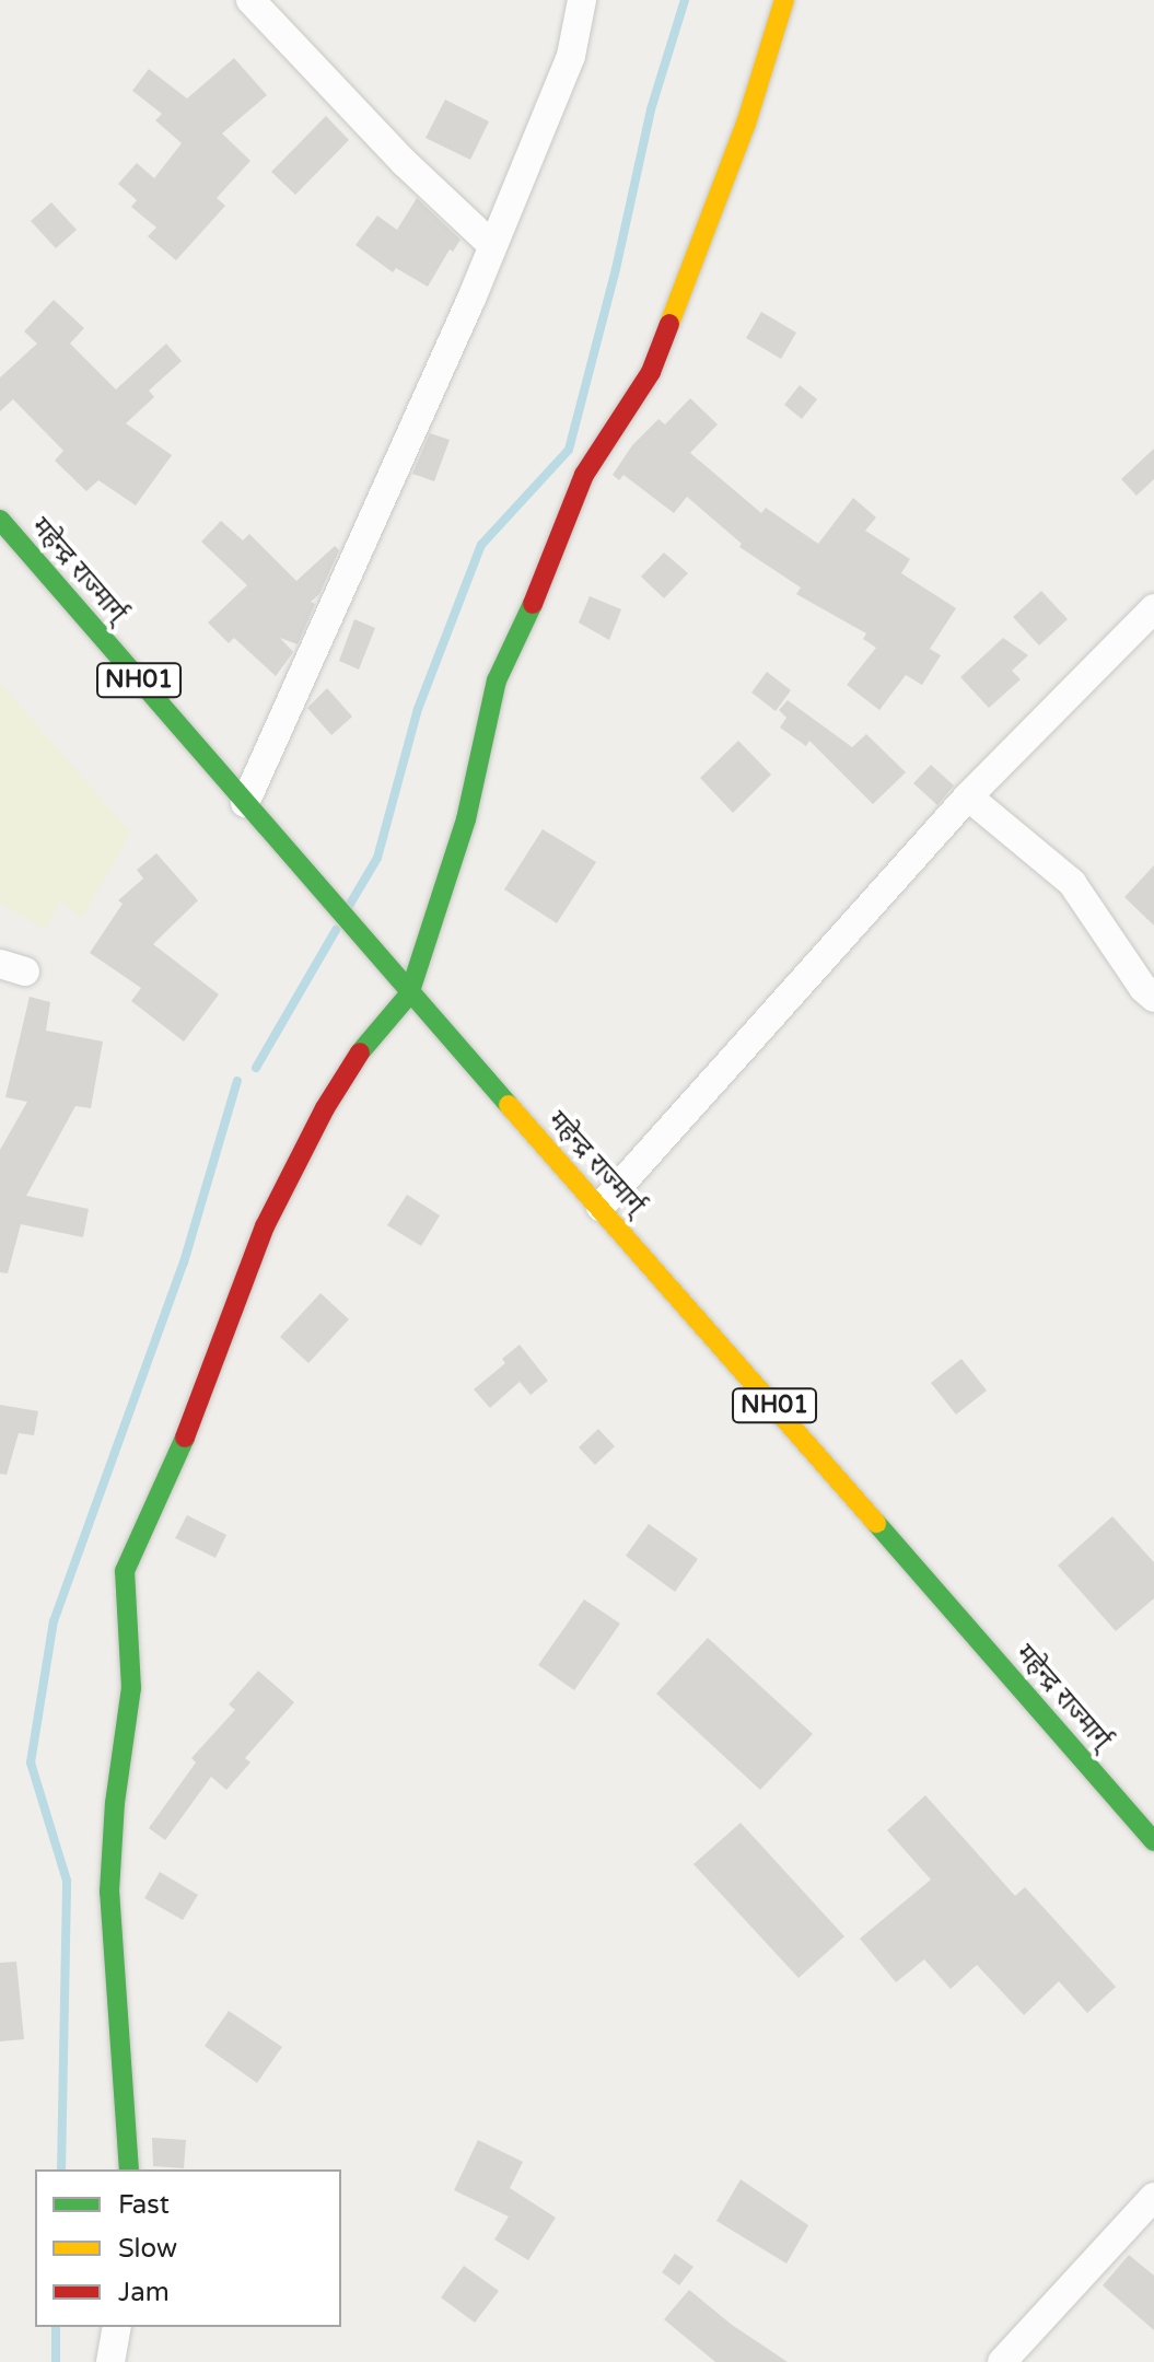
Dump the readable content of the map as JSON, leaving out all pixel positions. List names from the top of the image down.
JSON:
{
  "streets": {
    "main road": ["महेन्द्र राज्मार्ग्", "NH01"]
  },
  "legend": ["Fast", "Slow", "Jam"]
}
